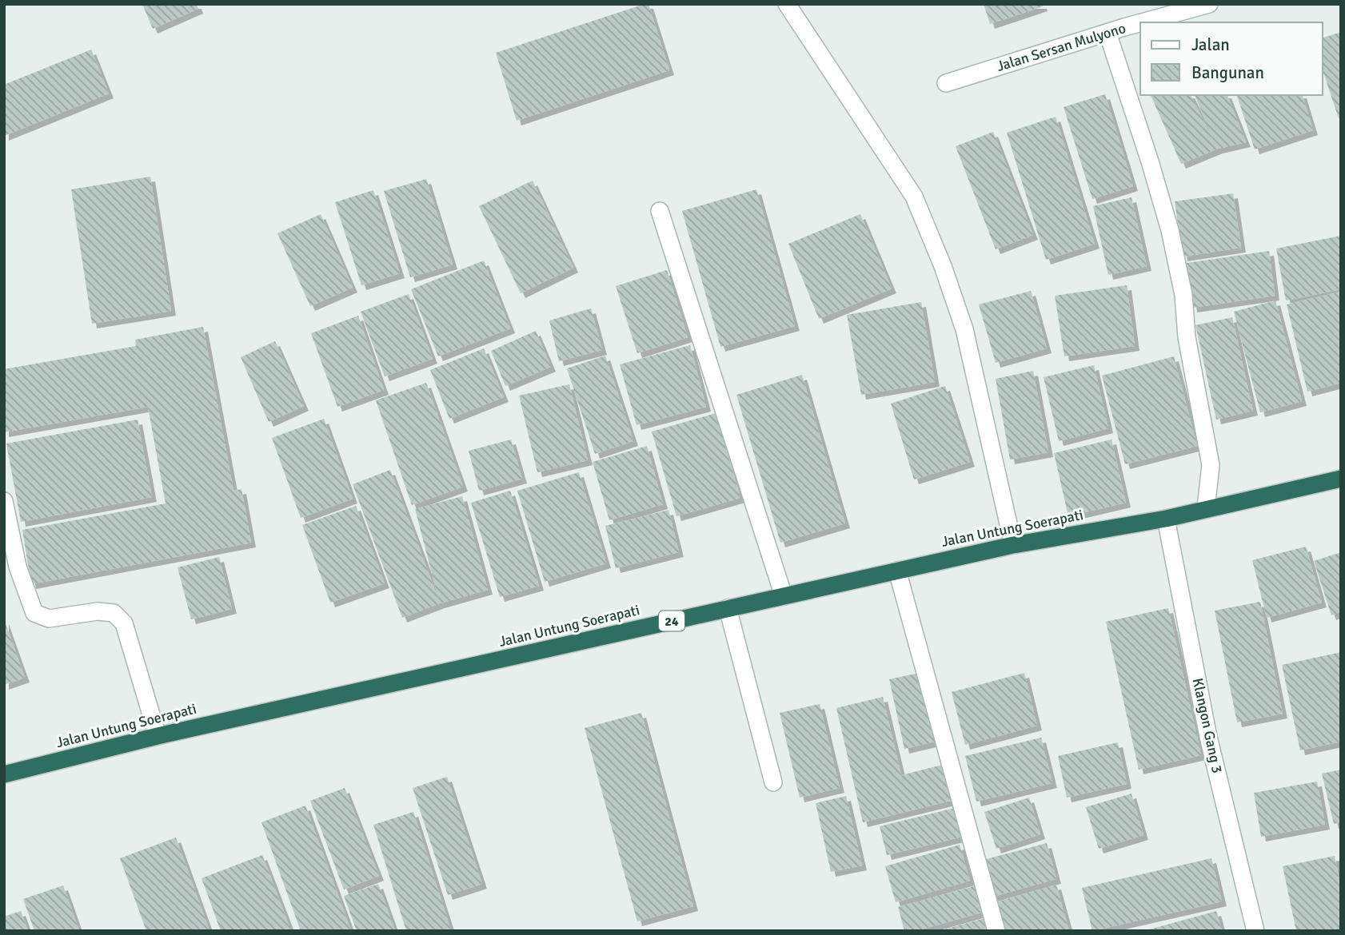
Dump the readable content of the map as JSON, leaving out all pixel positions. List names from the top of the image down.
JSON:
{
  "streets": {
    "highway": ["Jalan Untung Soerapati", "24"],
    "street": ["Jalan Sersan Mulyono", "Klangon Gang 3"]
  },
  "crossings": [
    ["Jalan Untung Soerapati", "Klangon Gang 3"]
  ],
  "legend": ["Jalan", "Bangunan"]
}
